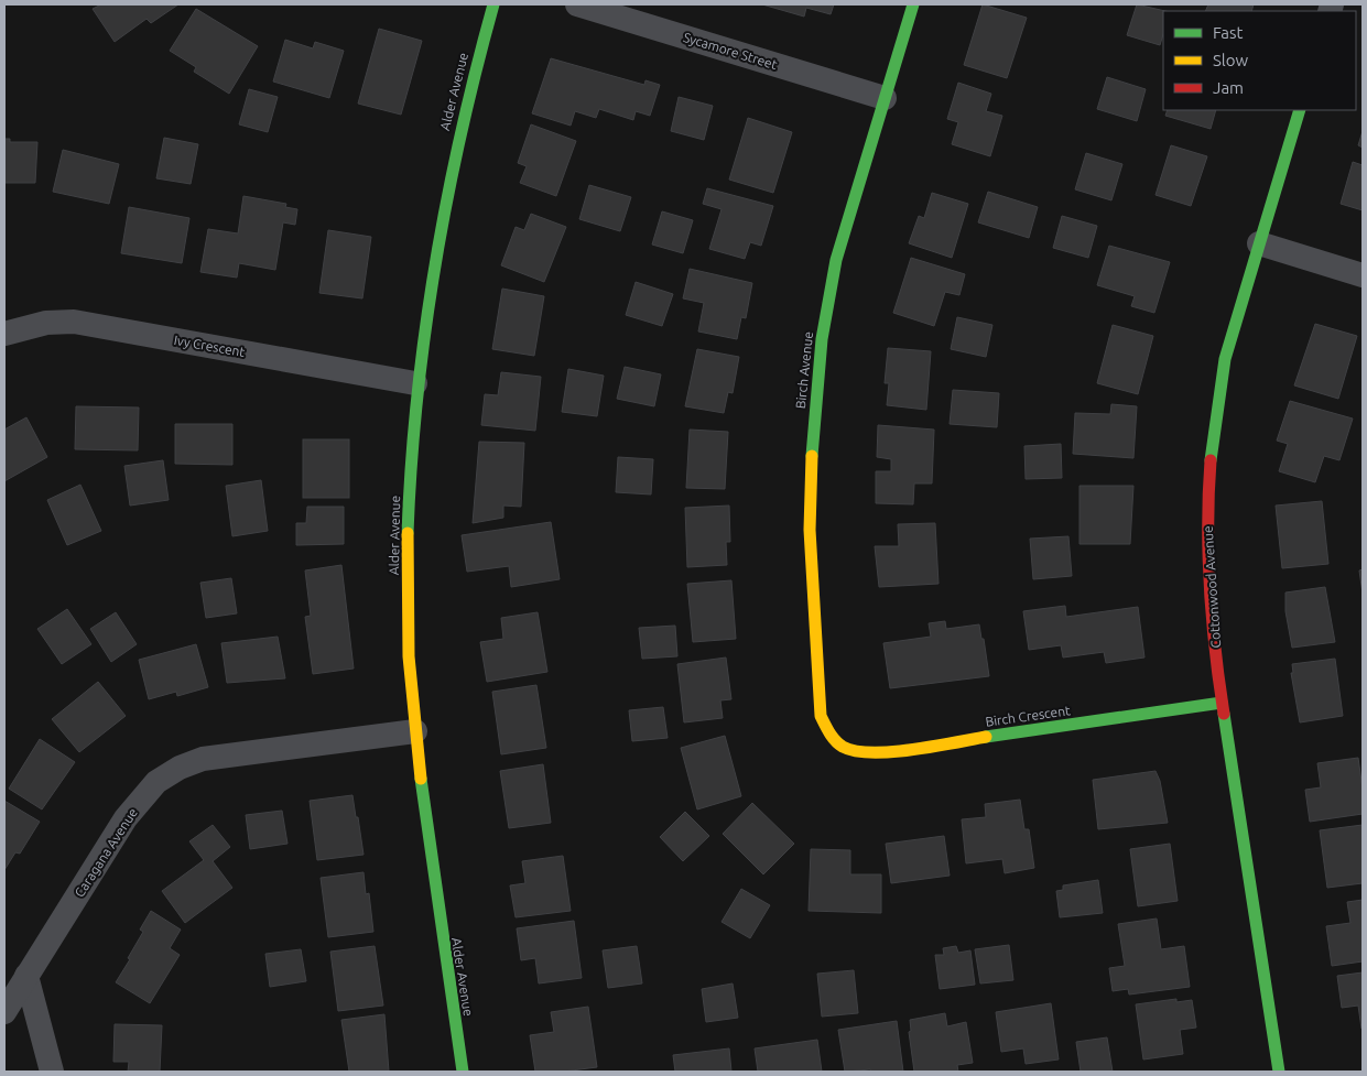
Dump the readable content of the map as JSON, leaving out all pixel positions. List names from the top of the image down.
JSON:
{
  "streets": {
    "street": [
      "Sycamore Street",
      "Alder Avenue",
      "Ivy Crescent",
      "Birch Avenue",
      "Cottonwood Avenue",
      "Birch Crescent",
      "Caragana Avenue"
    ]
  },
  "crossings": [
    ["Sycamore Street", "Birch Avenue"],
    ["Alder Avenue", "Ivy Crescent"],
    ["Alder Avenue", "Caragana Avenue"],
    ["Birch Avenue", "Birch Crescent"],
    ["Cottonwood Avenue", "Birch Crescent"]
  ],
  "legend": ["Fast", "Slow", "Jam"]
}
